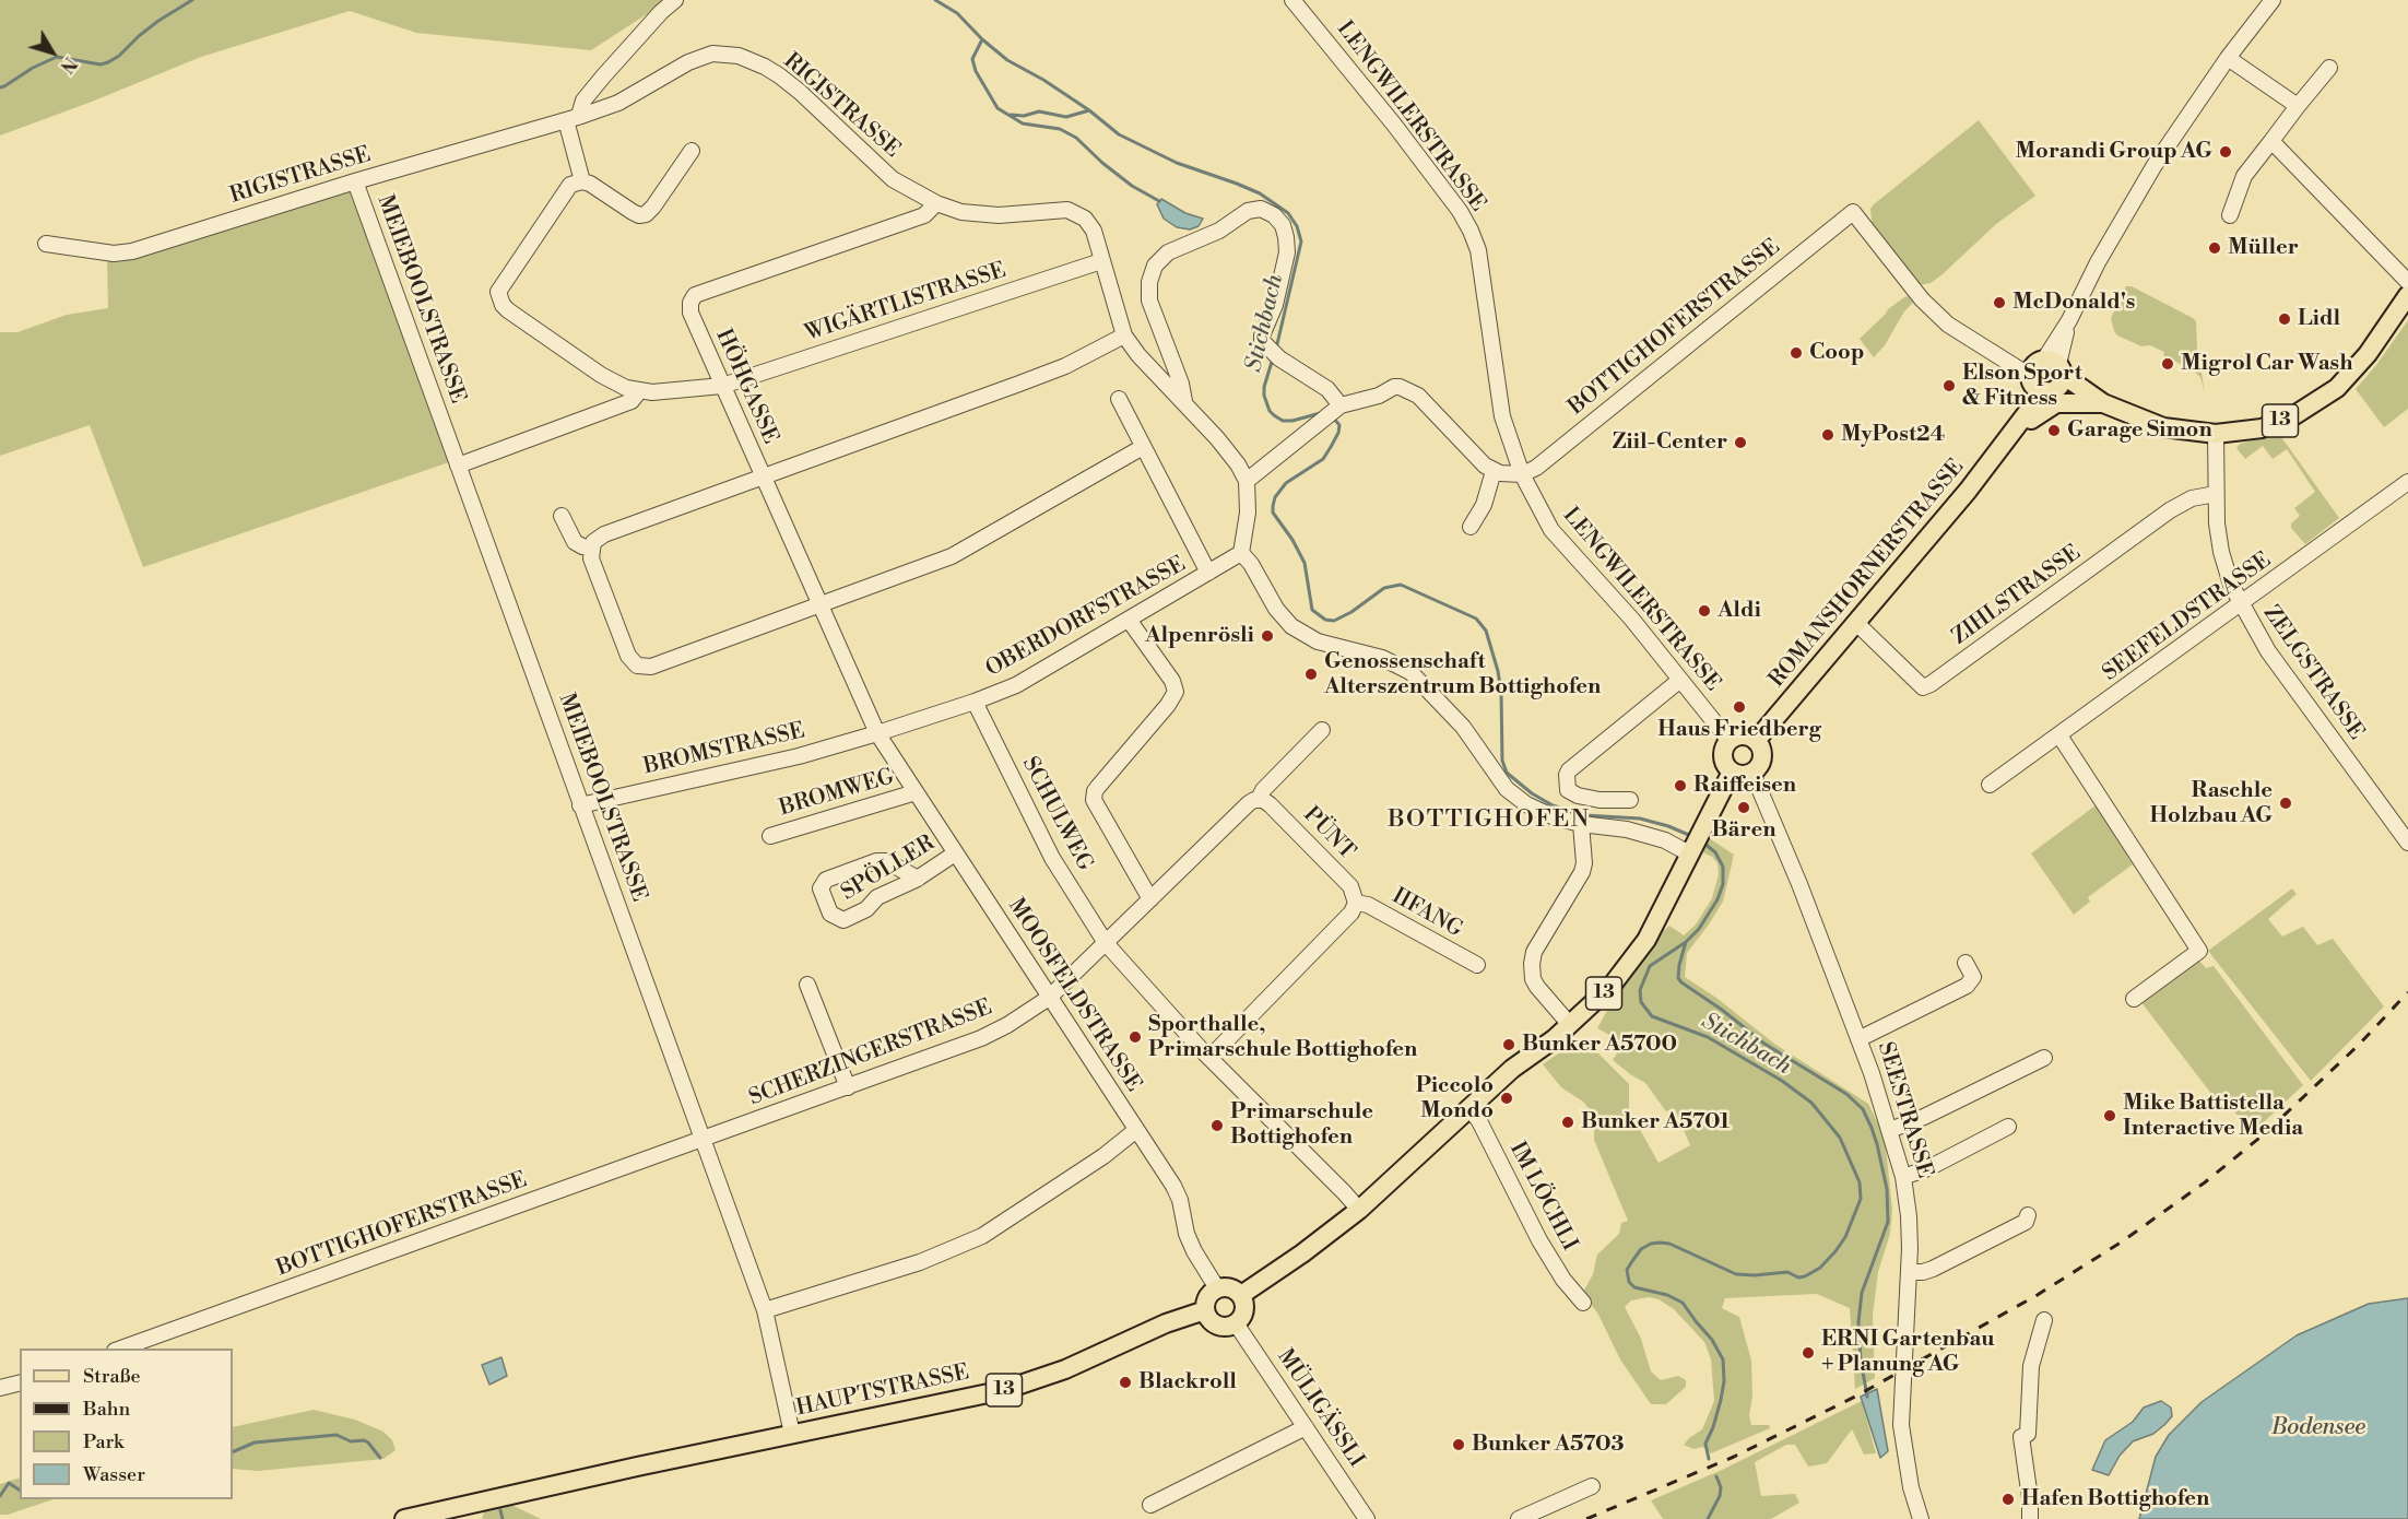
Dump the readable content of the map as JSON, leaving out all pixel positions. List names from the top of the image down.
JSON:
{
  "streets": {
    "main road": ["13", "ROMANSHORNERSTRASSE", "HAUPTSTRASSE"],
    "street": [
      "RIGISTRASSE",
      "LENGWILERSTRASSE",
      "MEIEBOOLSTRASSE",
      "WIGÄRTLISTRASSE",
      "BOTTIGHOFERSTRASSE",
      "HÖHGASSE",
      "ZIHLSTRASSE",
      "OBERDORFSTRASSE",
      "SEEFELDSTRASSE",
      "ZELGSTRASSE",
      "BROMSTRASSE",
      "BROMWEG",
      "SCHULWEG",
      "PÜNT",
      "SPÖLLER",
      "IIFANG",
      "MOOSFELDSTRASSE",
      "SCHERZINGERSTRASSE",
      "SEESTRASSE",
      "IM LÖCHLI",
      "MÜLIGÄSSLI"
    ]
  },
  "crossings": [
    ["RIGISTRASSE", "MEIEBOOLSTRASSE"],
    ["RIGISTRASSE", "WIGÄRTLISTRASSE"],
    ["RIGISTRASSE", "HÖHGASSE"],
    ["LENGWILERSTRASSE", "BOTTIGHOFERSTRASSE"],
    ["LENGWILERSTRASSE", "13"],
    ["LENGWILERSTRASSE", "ROMANSHORNERSTRASSE"],
    ["LENGWILERSTRASSE", "SEESTRASSE"],
    ["MEIEBOOLSTRASSE", "BOTTIGHOFERSTRASSE"],
    ["MEIEBOOLSTRASSE", "BROMSTRASSE"],
    ["MEIEBOOLSTRASSE", "SCHERZINGERSTRASSE"],
    ["MEIEBOOLSTRASSE", "HAUPTSTRASSE"],
    ["WIGÄRTLISTRASSE", "HÖHGASSE"],
    ["BOTTIGHOFERSTRASSE", "13"],
    ["BOTTIGHOFERSTRASSE", "ROMANSHORNERSTRASSE"],
    ["BOTTIGHOFERSTRASSE", "SCHERZINGERSTRASSE"],
    ["HÖHGASSE", "OBERDORFSTRASSE"],
    ["HÖHGASSE", "BROMSTRASSE"],
    ["HÖHGASSE", "MOOSFELDSTRASSE"],
    ["13", "ROMANSHORNERSTRASSE"],
    ["13", "ZELGSTRASSE"],
    ["13", "SCHULWEG"],
    ["13", "MOOSFELDSTRASSE"],
    ["13", "SEESTRASSE"],
    ["13", "IM LÖCHLI"],
    ["13", "HAUPTSTRASSE"],
    ["13", "MÜLIGÄSSLI"],
    ["ROMANSHORNERSTRASSE", "ZIHLSTRASSE"],
    ["ROMANSHORNERSTRASSE", "SEESTRASSE"],
    ["ZIHLSTRASSE", "ZELGSTRASSE"],
    ["OBERDORFSTRASSE", "BROMSTRASSE"],
    ["OBERDORFSTRASSE", "SCHULWEG"],
    ["OBERDORFSTRASSE", "MOOSFELDSTRASSE"],
    ["SEEFELDSTRASSE", "ZELGSTRASSE"],
    ["BROMSTRASSE", "MOOSFELDSTRASSE"],
    ["BROMWEG", "MOOSFELDSTRASSE"],
    ["SCHULWEG", "SCHERZINGERSTRASSE"],
    ["PÜNT", "IIFANG"],
    ["SPÖLLER", "MOOSFELDSTRASSE"],
    ["MOOSFELDSTRASSE", "SCHERZINGERSTRASSE"],
    ["MOOSFELDSTRASSE", "HAUPTSTRASSE"],
    ["MOOSFELDSTRASSE", "MÜLIGÄSSLI"],
    ["HAUPTSTRASSE", "MÜLIGÄSSLI"]
  ],
  "districts": ["BOTTIGHOFEN"],
  "water": ["Stichbach", "Bodensee"],
  "places": [
    "Morandi Group AG",
    "Müller",
    "McDonald's",
    "Lidl",
    "Coop",
    "Migrol Car Wash",
    "Elson Sport & Fitness",
    "Garage Simon",
    "MyPost24",
    "Ziil-Center",
    "Aldi",
    "Alpenrösli",
    "Genossenschaft Alterszentrum Bottighofen",
    "Haus Friedberg",
    "Raiffeisen",
    "Raschle Holzbau AG",
    "Bären",
    "Sporthalle, Primarschule Bottighofen",
    "Bunker A5700",
    "Piccolo Mondo",
    "Mike Battistella Interactive Media",
    "Bunker A5701",
    "Primarschule Bottighofen",
    "ERNI Gartenbau + Planung AG",
    "Blackroll",
    "Bunker A5703",
    "Hafen Bottighofen"
  ],
  "legend": [
    "Straße",
    "Bahn",
    "Park",
    "Wasser"
  ],
  "north": "bottom right"
}
